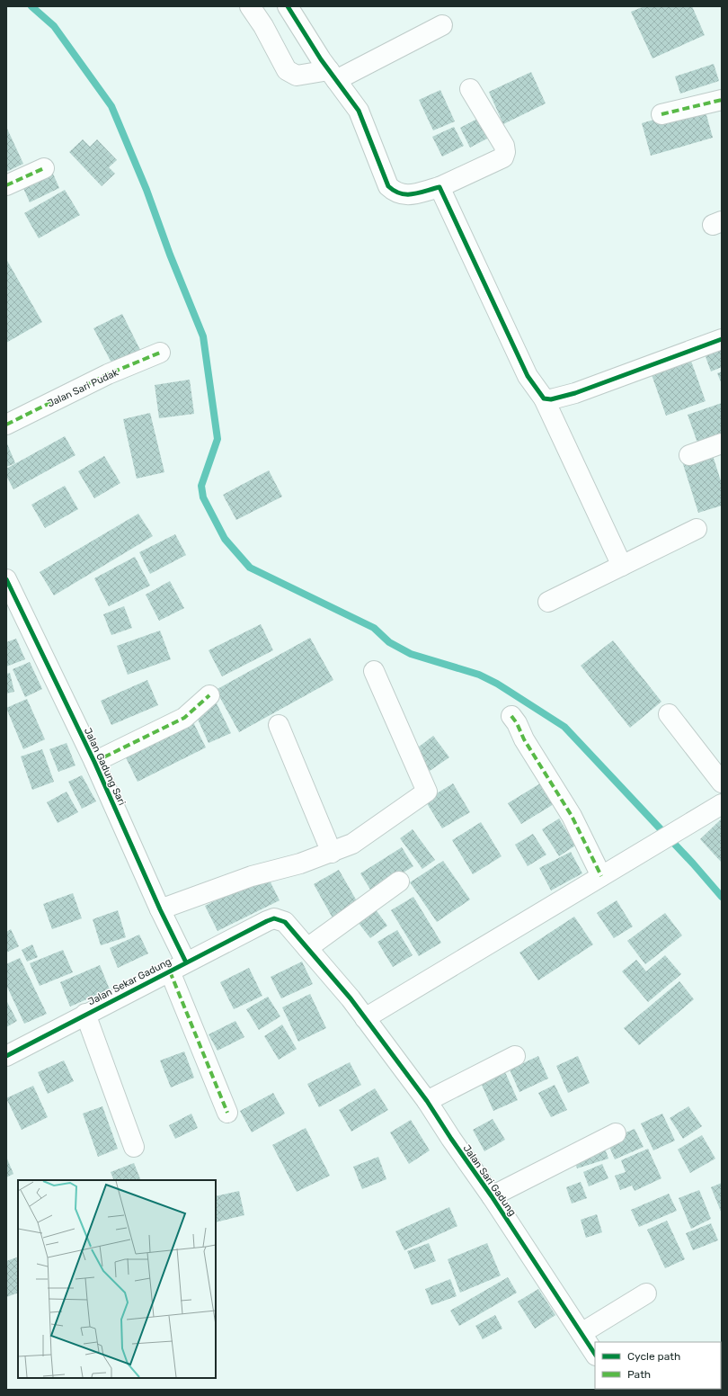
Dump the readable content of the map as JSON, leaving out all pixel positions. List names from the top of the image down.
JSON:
{
  "streets": {
    "street": [
      "Jalan Sari Pudak",
      "Jalan Gadung Sari",
      "Jalan Sekar Gadung",
      "Jalan Sari Gadung"
    ]
  },
  "crossings": [
    ["Jalan Gadung Sari", "Jalan Sekar Gadung"],
    ["Jalan Sekar Gadung", "Jalan Sari Gadung"]
  ],
  "legend": ["Cycle path", "Path"]
}
